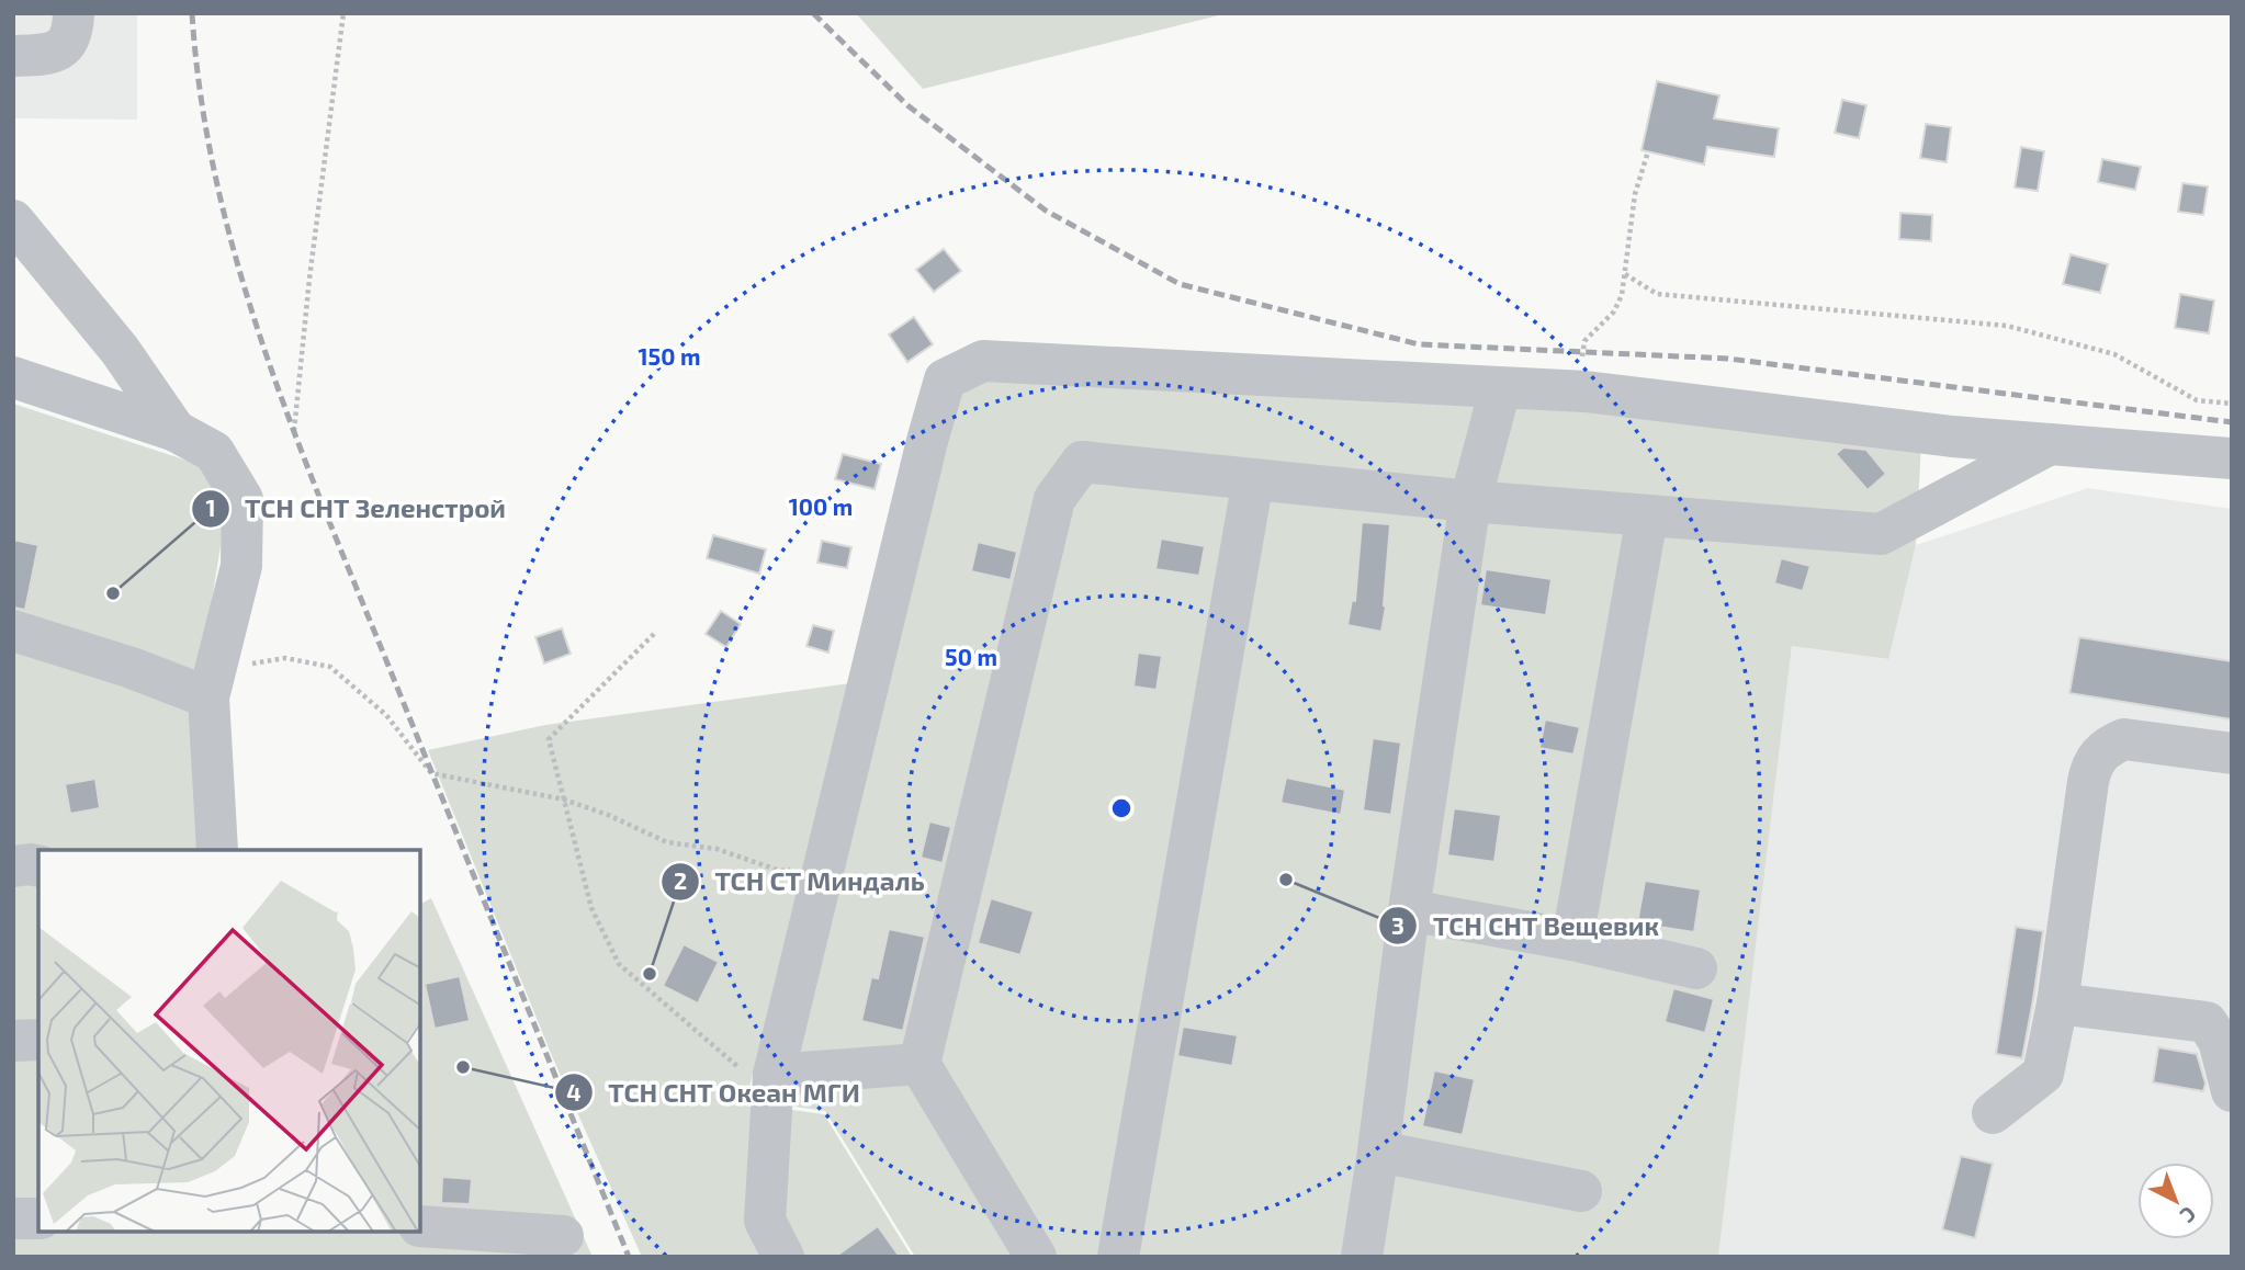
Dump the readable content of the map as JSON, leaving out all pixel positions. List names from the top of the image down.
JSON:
{
  "places": [
    "ТСН СНТ Зеленстрой",
    "ТСН СНТ Вещевик",
    "ТСН СТ Миндаль",
    "ТСН СНТ Океан МГИ"
  ],
  "north": "bottom right",
  "rings": ["150 m", "100 m", "50 m"]
}
